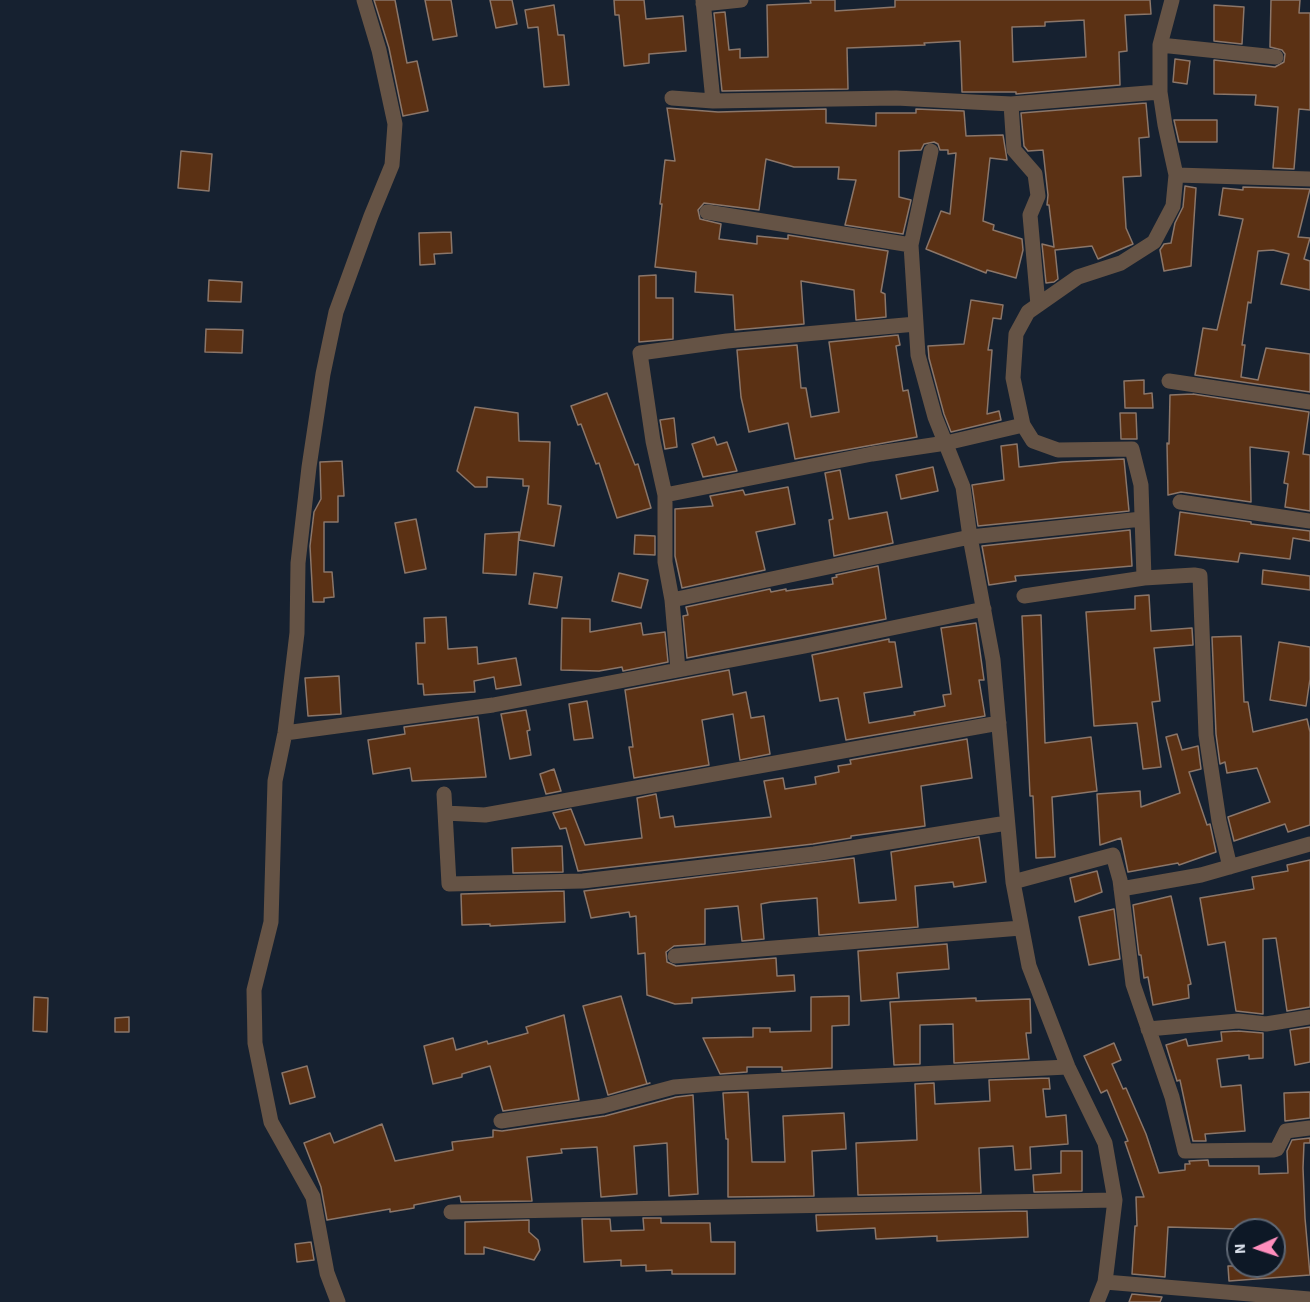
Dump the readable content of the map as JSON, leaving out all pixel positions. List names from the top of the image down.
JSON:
{
  "north": "left"
}
